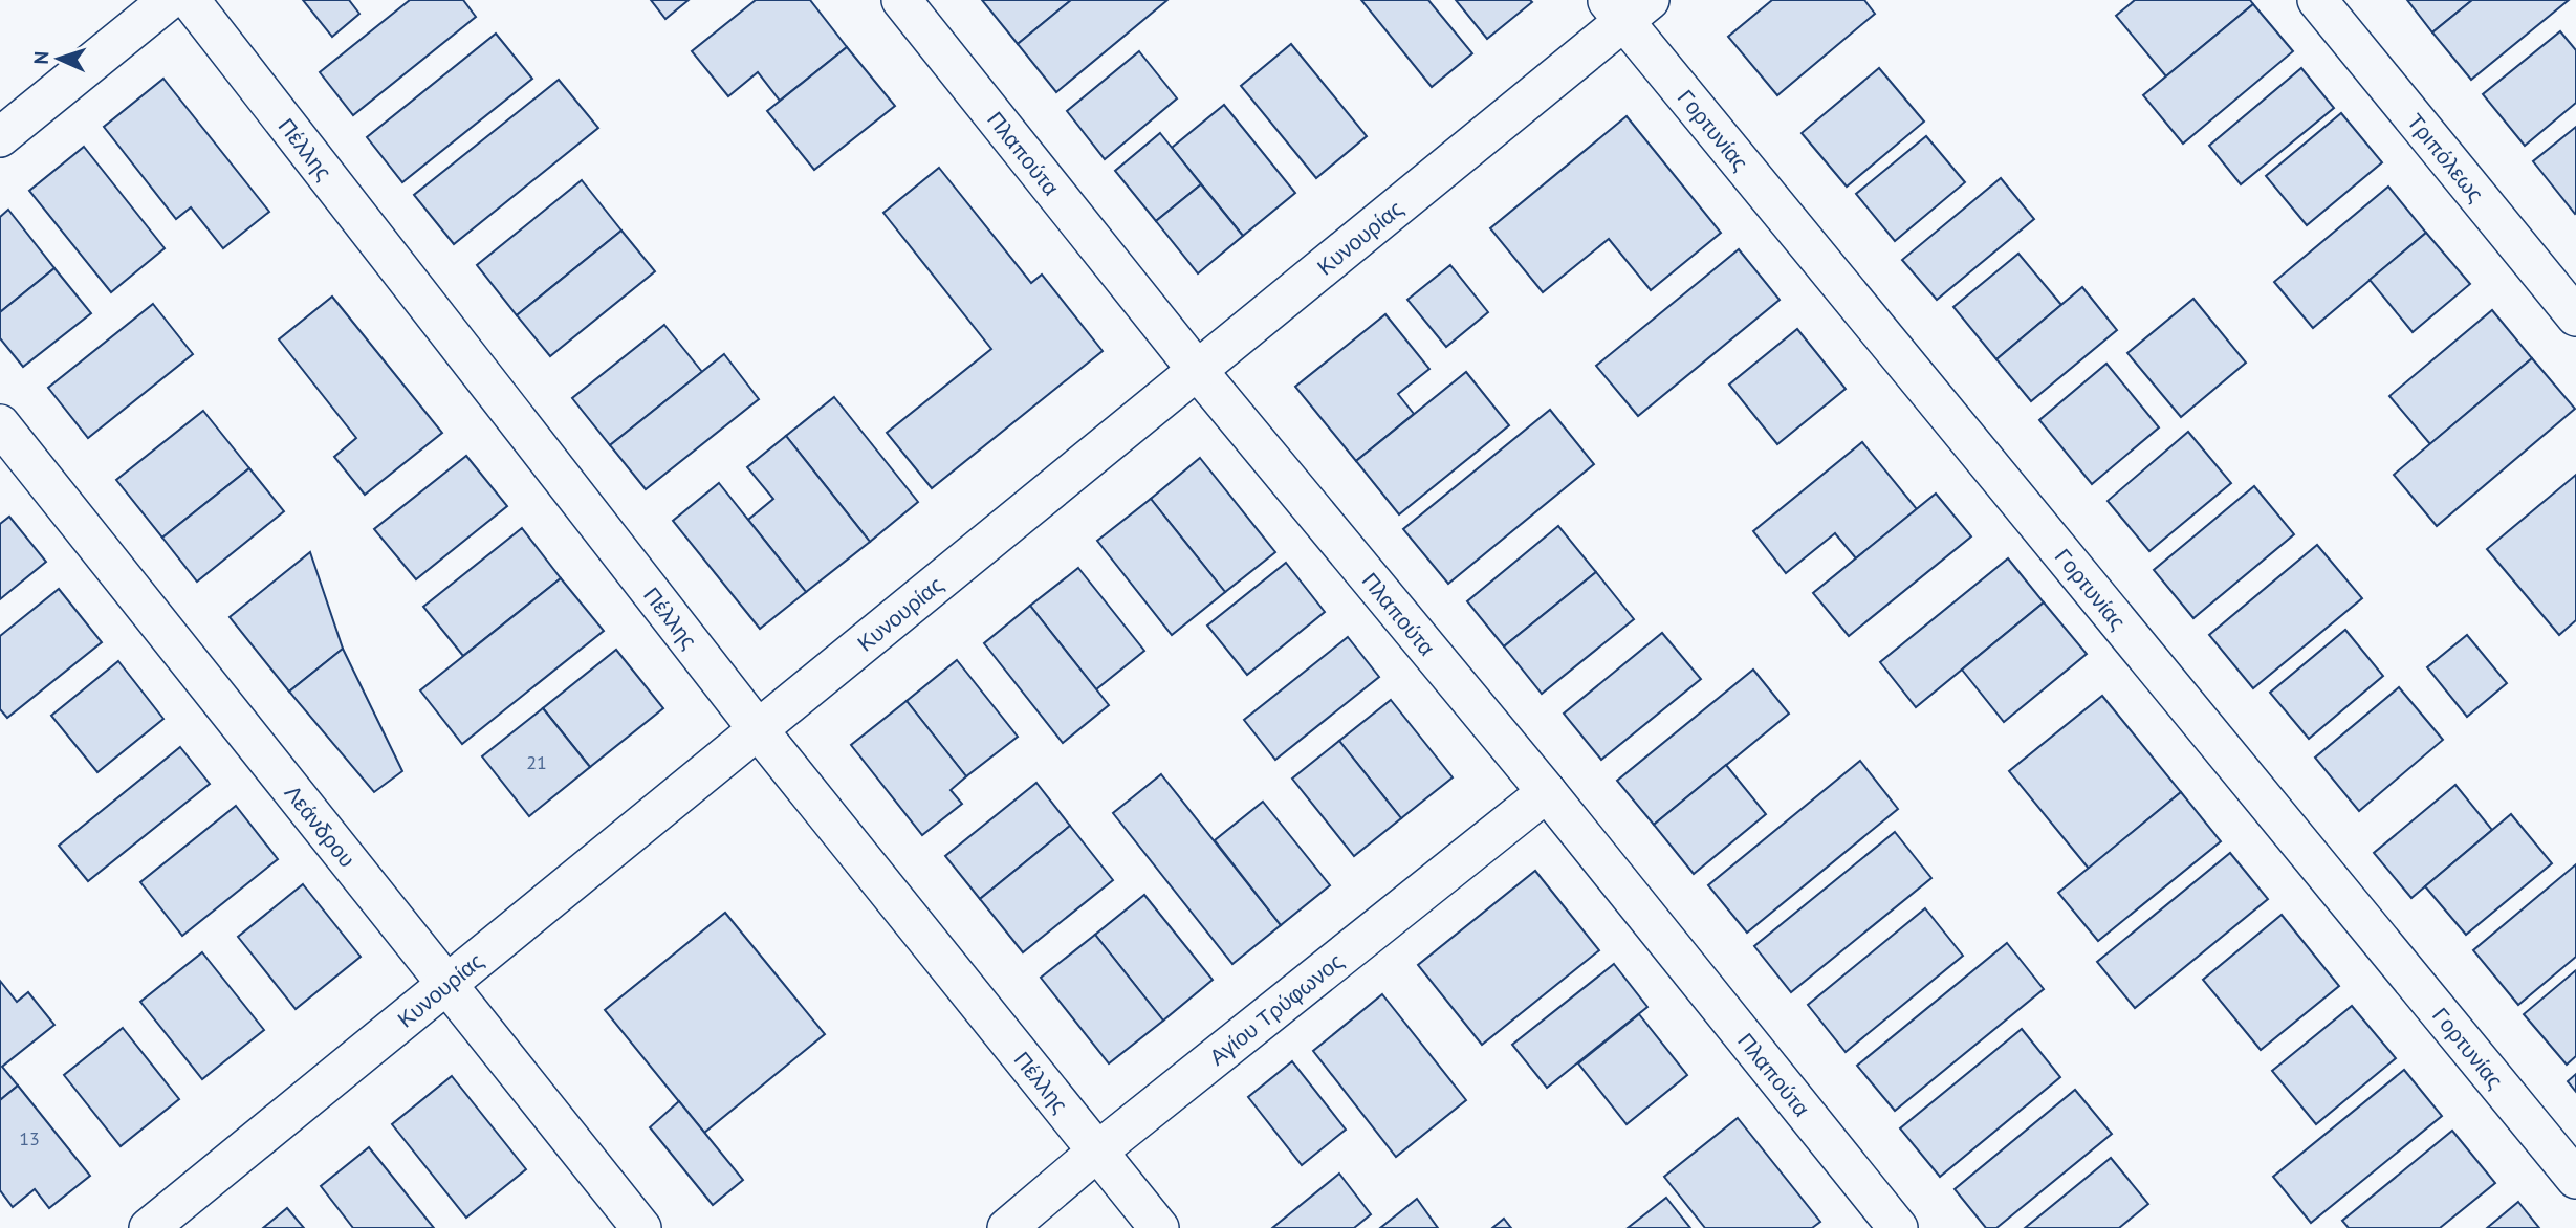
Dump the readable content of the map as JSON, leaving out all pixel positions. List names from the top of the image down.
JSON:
{
  "streets": {
    "street": [
      "Γορτυνίας",
      "Πέλλης",
      "Πλαπούτα",
      "Τριπόλεως",
      "Κυνουρίας",
      "Λεάνδρου",
      "Αγίου Τρύφωνος"
    ]
  },
  "crossings": [
    ["Γορτυνίας", "Κυνουρίας"],
    ["Πέλλης", "Κυνουρίας"],
    ["Πέλλης", "Αγίου Τρύφωνος"],
    ["Πλαπούτα", "Κυνουρίας"],
    ["Πλαπούτα", "Αγίου Τρύφωνος"],
    ["Κυνουρίας", "Λεάνδρου"]
  ],
  "house_numbers": ["21", "13"],
  "north": "left"
}
